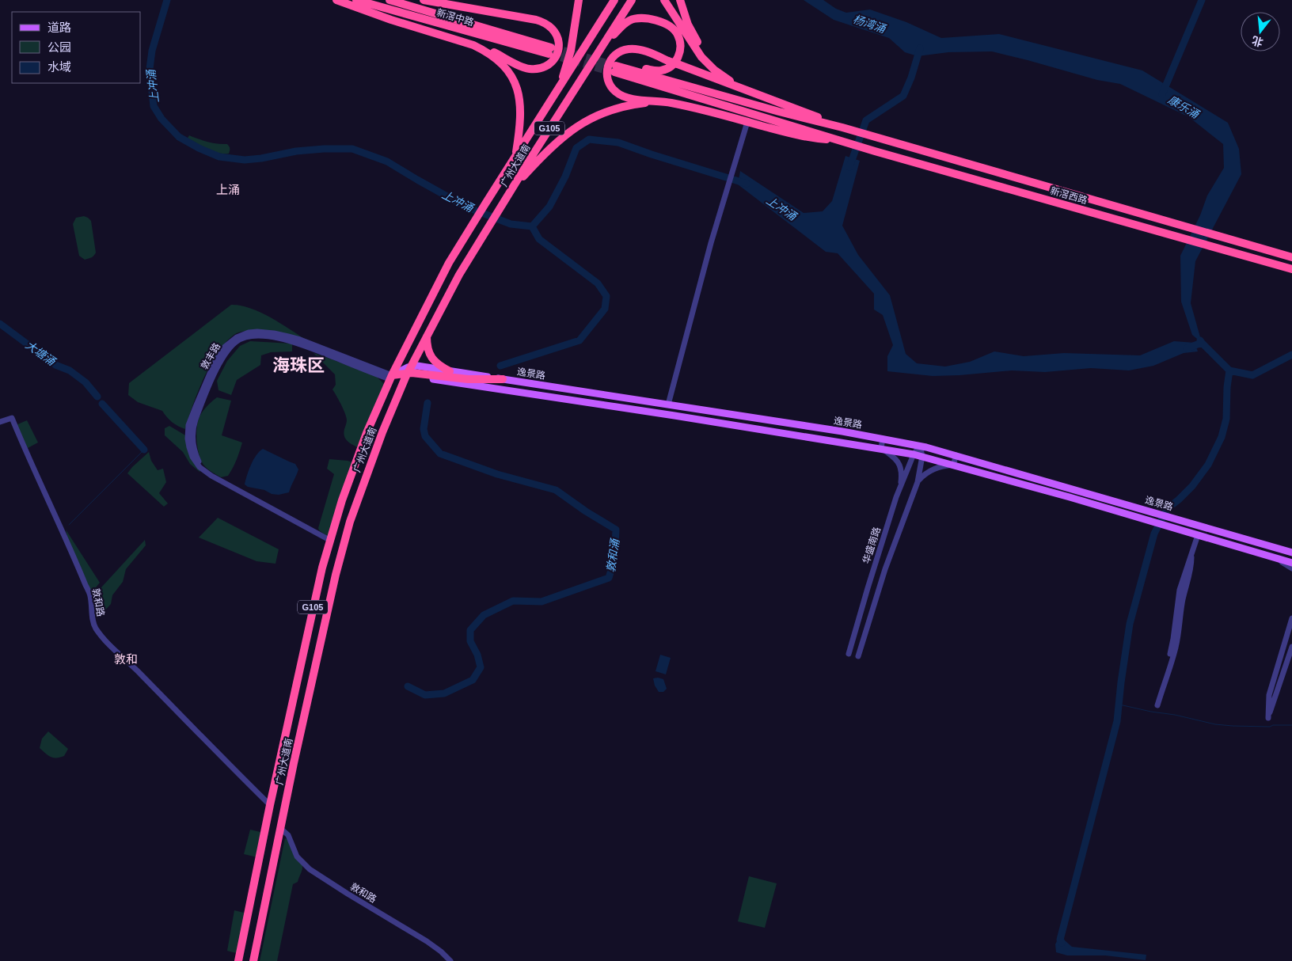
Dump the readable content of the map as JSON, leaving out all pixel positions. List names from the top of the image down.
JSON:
{
  "streets": {
    "highway": [
      "新滘中路",
      "G105",
      "广州大道南",
      "新滘西路"
    ],
    "main road": ["逸景路"],
    "street": ["敦丰路", "华盛南路", "敦和路"]
  },
  "crossings": [
    ["广州大道南", "敦丰路"],
    ["广州大道南", "逸景路"],
    ["广州大道南", "敦和路"],
    ["逸景路", "华盛南路"]
  ],
  "districts": ["上涌", "海珠区", "敦和"],
  "water": [
    "杨湾涌",
    "上冲涌",
    "康乐涌",
    "大塘涌",
    "敦和涌"
  ],
  "legend": ["道路", "公园", "水域"],
  "north": "bottom"
}
